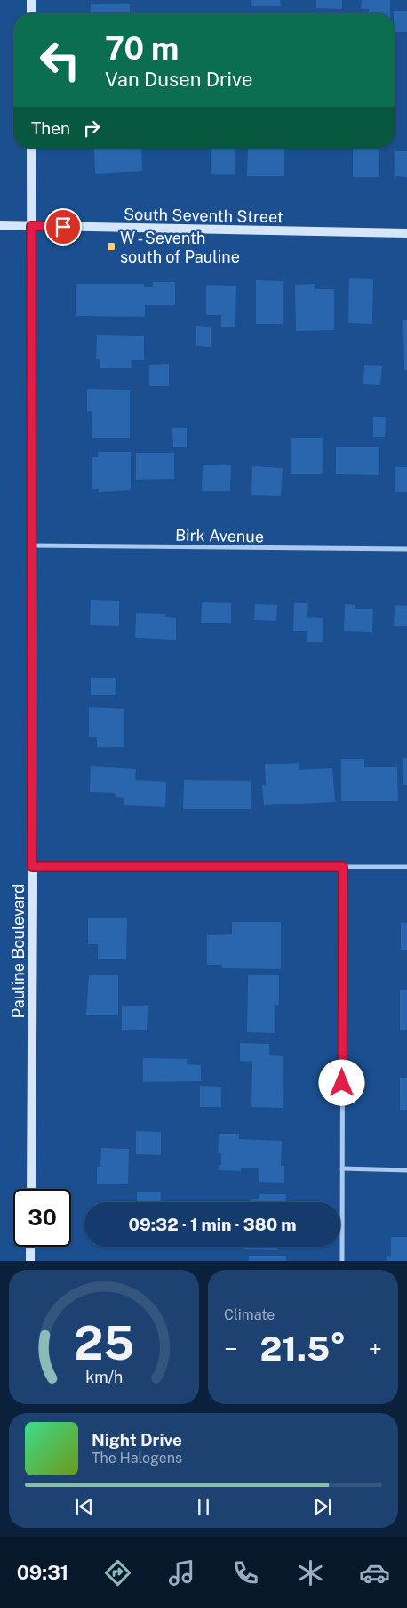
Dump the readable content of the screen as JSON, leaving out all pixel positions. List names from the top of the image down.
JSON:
{
  "streets": {
    "street": ["South Seventh Street", "Birk Avenue", "Pauline Boulevard"]
  },
  "crossings": [
    ["South Seventh Street", "Pauline Boulevard"],
    ["Birk Avenue", "Pauline Boulevard"]
  ],
  "places": {
    "transit": ["W - Seventh south of Pauline"]
  },
  "page": {
    "turn": ["70 m", "Van Dusen Drive"],
    "then": "Then",
    "limit": "30",
    "trip": "09:32 · 1 min · 380 m",
    "tile": "Climate",
    "heat": ["−", "21.5°", "+"],
    "song": ["Night Drive", "The Halogens"],
    "tabs": "09:31",
    "gauge": ["25", "km/h"]
  }
}
